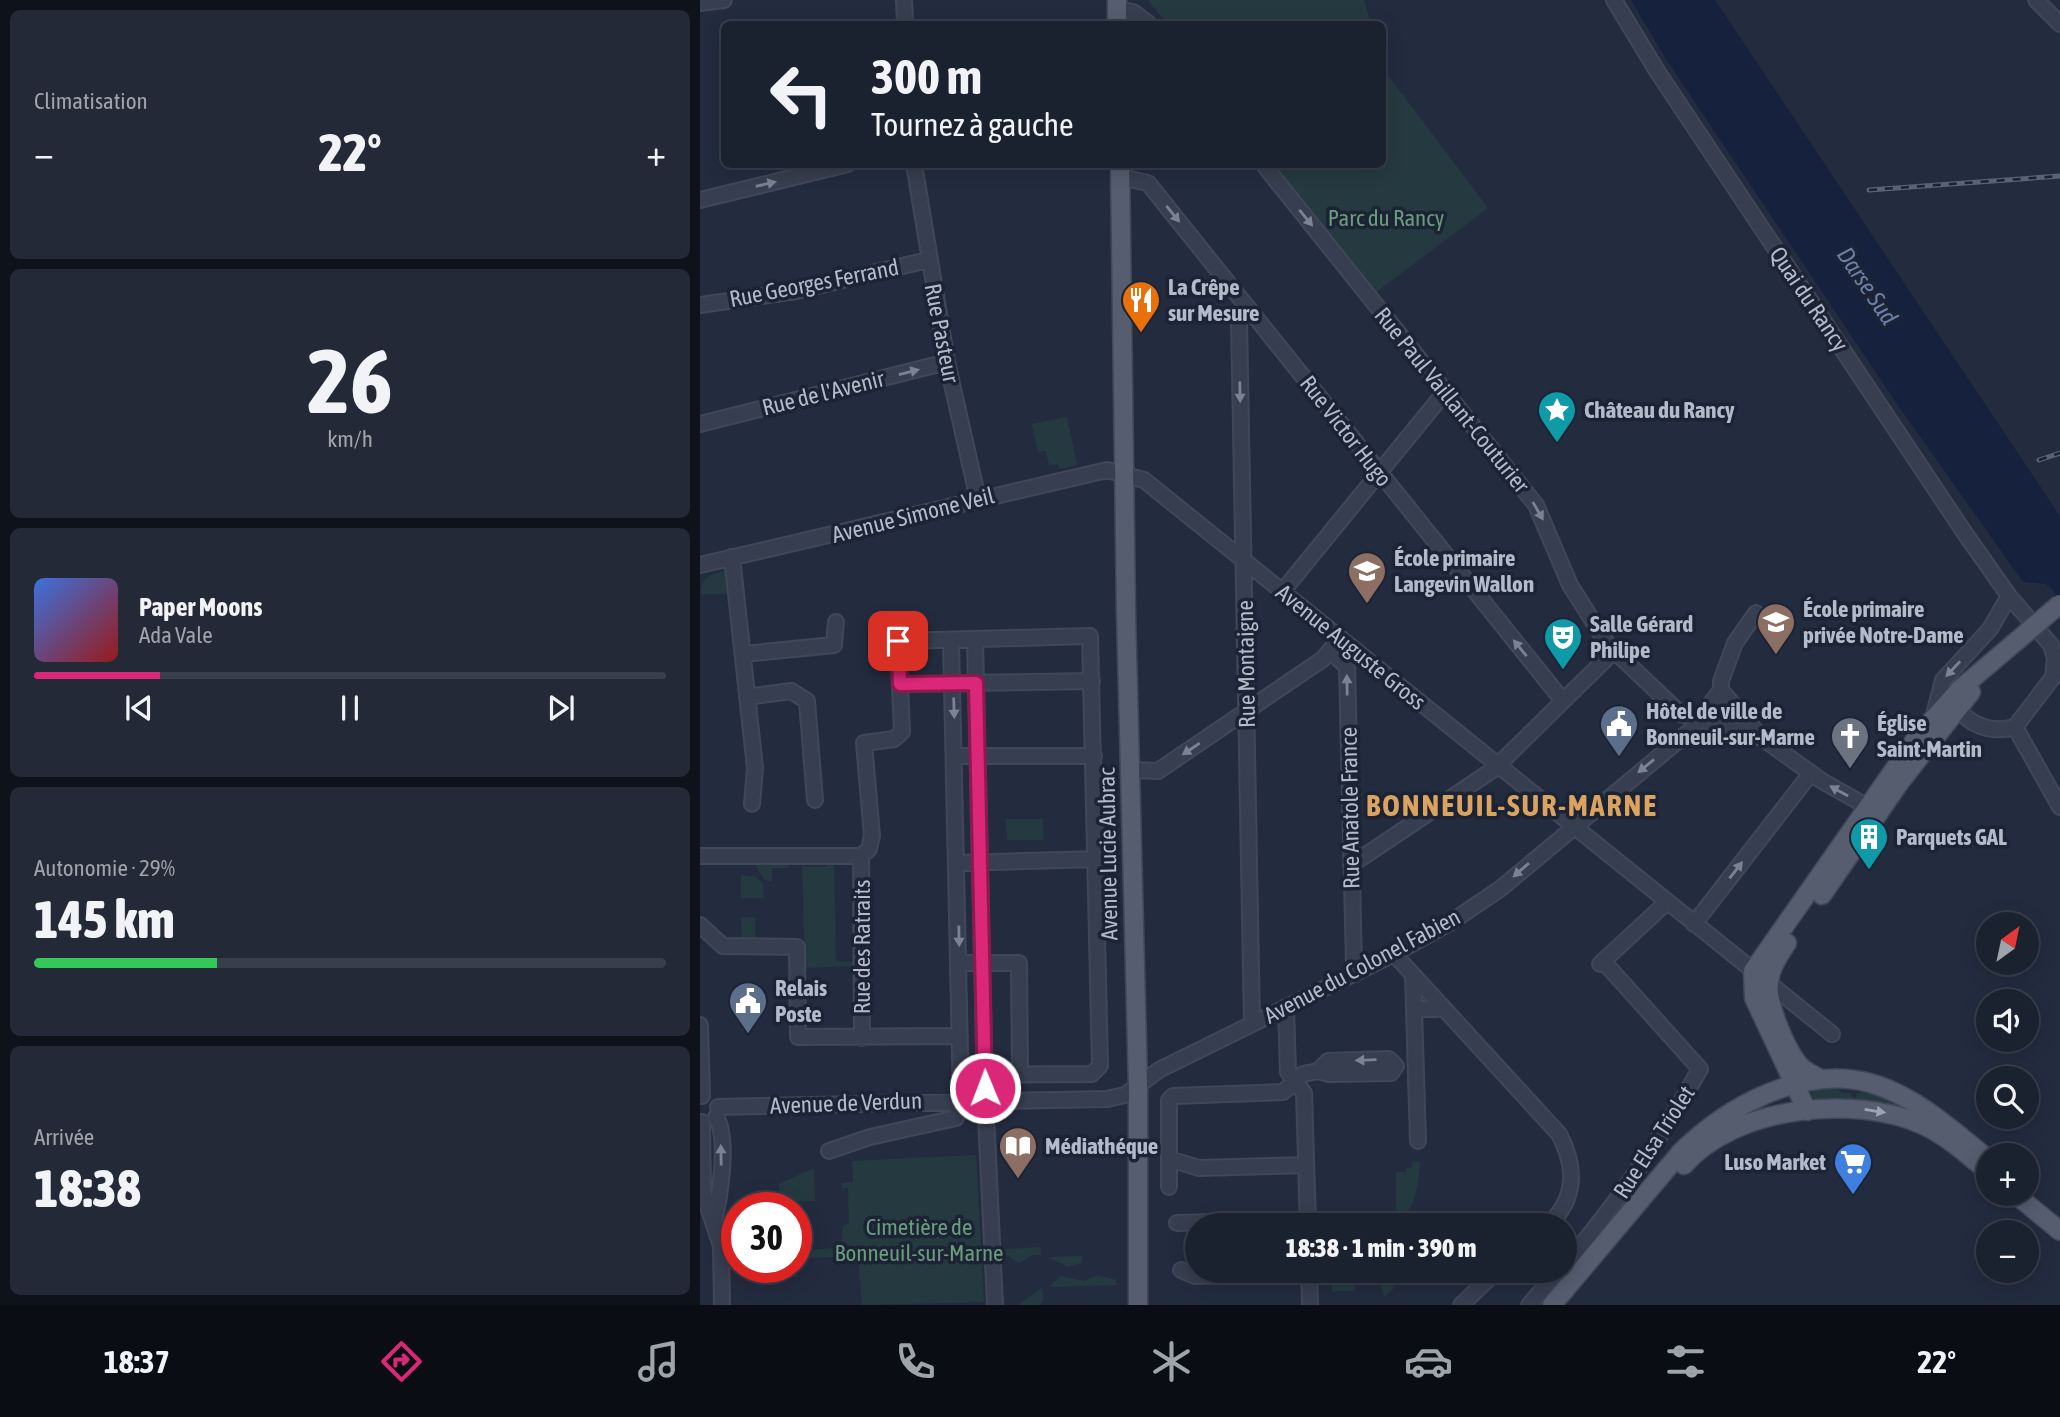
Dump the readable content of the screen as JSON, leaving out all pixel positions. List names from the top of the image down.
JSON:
{
  "streets": {
    "main road": ["Avenue Lucie Aubrac"],
    "street": [
      "Rue Georges Ferrand",
      "Quai du Rancy",
      "Rue Pasteur",
      "Rue de l'Avenir",
      "Rue Paul Vaillant-Couturier",
      "Rue Victor Hugo",
      "Avenue Simone Veil",
      "Avenue Auguste Gross",
      "Rue Montaigne",
      "Rue Anatole France",
      "Rue des Ratraits",
      "Avenue du Colonel Fabien",
      "Avenue de Verdun",
      "Rue Elsa Triolet"
    ]
  },
  "crossings": [
    ["Rue Georges Ferrand", "Rue Pasteur"],
    ["Rue Pasteur", "Rue de l'Avenir"],
    ["Rue Pasteur", "Avenue Simone Veil"],
    ["Rue Paul Vaillant-Couturier", "Avenue du Colonel Fabien"],
    ["Rue Victor Hugo", "Rue Montaigne"],
    ["Rue Victor Hugo", "Avenue Lucie Aubrac"],
    ["Avenue Simone Veil", "Avenue Auguste Gross"],
    ["Avenue Simone Veil", "Avenue Lucie Aubrac"],
    ["Avenue Auguste Gross", "Rue Montaigne"],
    ["Avenue Auguste Gross", "Avenue Lucie Aubrac"],
    ["Avenue Auguste Gross", "Avenue du Colonel Fabien"],
    ["Avenue Auguste Gross", "Rue Elsa Triolet"],
    ["Rue Montaigne", "Avenue du Colonel Fabien"],
    ["Rue Anatole France", "Avenue du Colonel Fabien"],
    ["Avenue Lucie Aubrac", "Avenue du Colonel Fabien"],
    ["Avenue Lucie Aubrac", "Avenue de Verdun"],
    ["Avenue du Colonel Fabien", "Avenue de Verdun"]
  ],
  "one_way": [
    "Rue de l'Avenir",
    "Rue Paul Vaillant-Couturier",
    "Rue Montaigne",
    "Rue Anatole France"
  ],
  "districts": ["BONNEUIL-SUR-MARNE"],
  "water": ["Darse Sud"],
  "parks": ["Parc du Rancy", "Cimetière de Bonneuil-sur-Marne"],
  "places": {
    "restaurant": ["La Crêpe sur Mesure"],
    "place": ["Château du Rancy"],
    "school or university": ["École primaire Langevin Wallon", "École primaire privée Notre-Dame"],
    "theatre": ["Salle Gérard Philipe"],
    "public building": ["Hôtel de ville de Bonneuil-sur-Marne", "Relais Poste"],
    "church": ["Église Saint-Martin"],
    "building": ["Parquets GAL"],
    "library": ["Médiathéque"],
    "supermarket": ["Luso Market"]
  },
  "north": "top right",
  "page": {
    "tile": [
      "Climatisation",
      ["26", "km/h"],
      ["Autonomie · 29%", "145 km"],
      ["Arrivée", "18:38"]
    ],
    "turn": ["300 m", "Tournez à gauche"],
    "heat": ["−", "22°", "+"],
    "song": ["Paper Moons", "Ada Vale"],
    "map_buttons": ["+", "−"],
    "limit": "30",
    "trip": "18:38 · 1 min · 390 m",
    "tabs": ["18:37", "22°"]
  }
}
